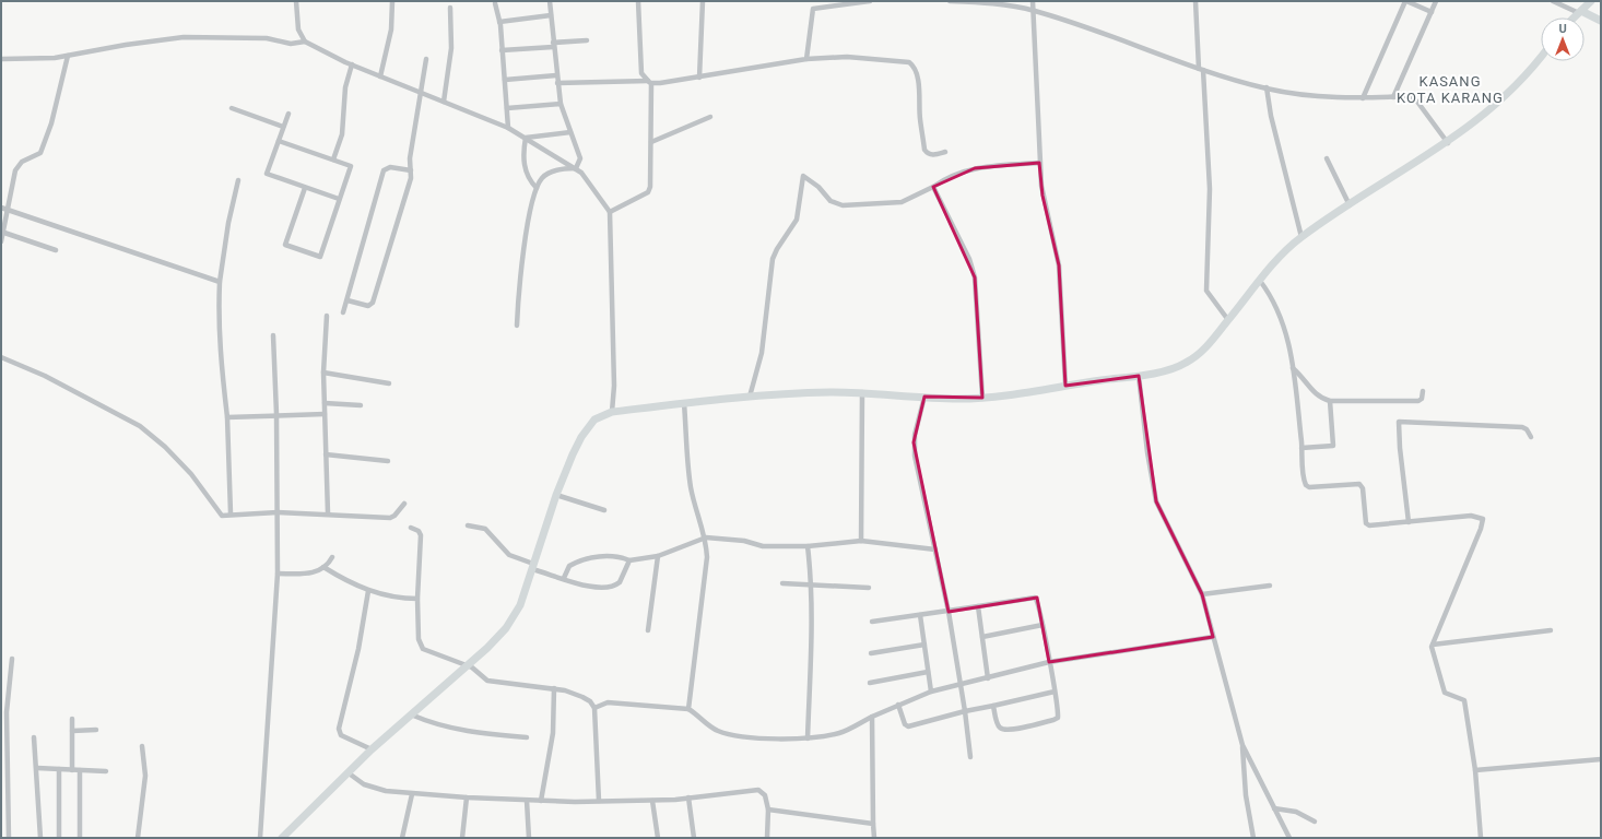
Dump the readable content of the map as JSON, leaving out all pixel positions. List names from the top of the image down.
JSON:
{
  "districts": ["KASANG KOTA KARANG"],
  "north": "top"
}
